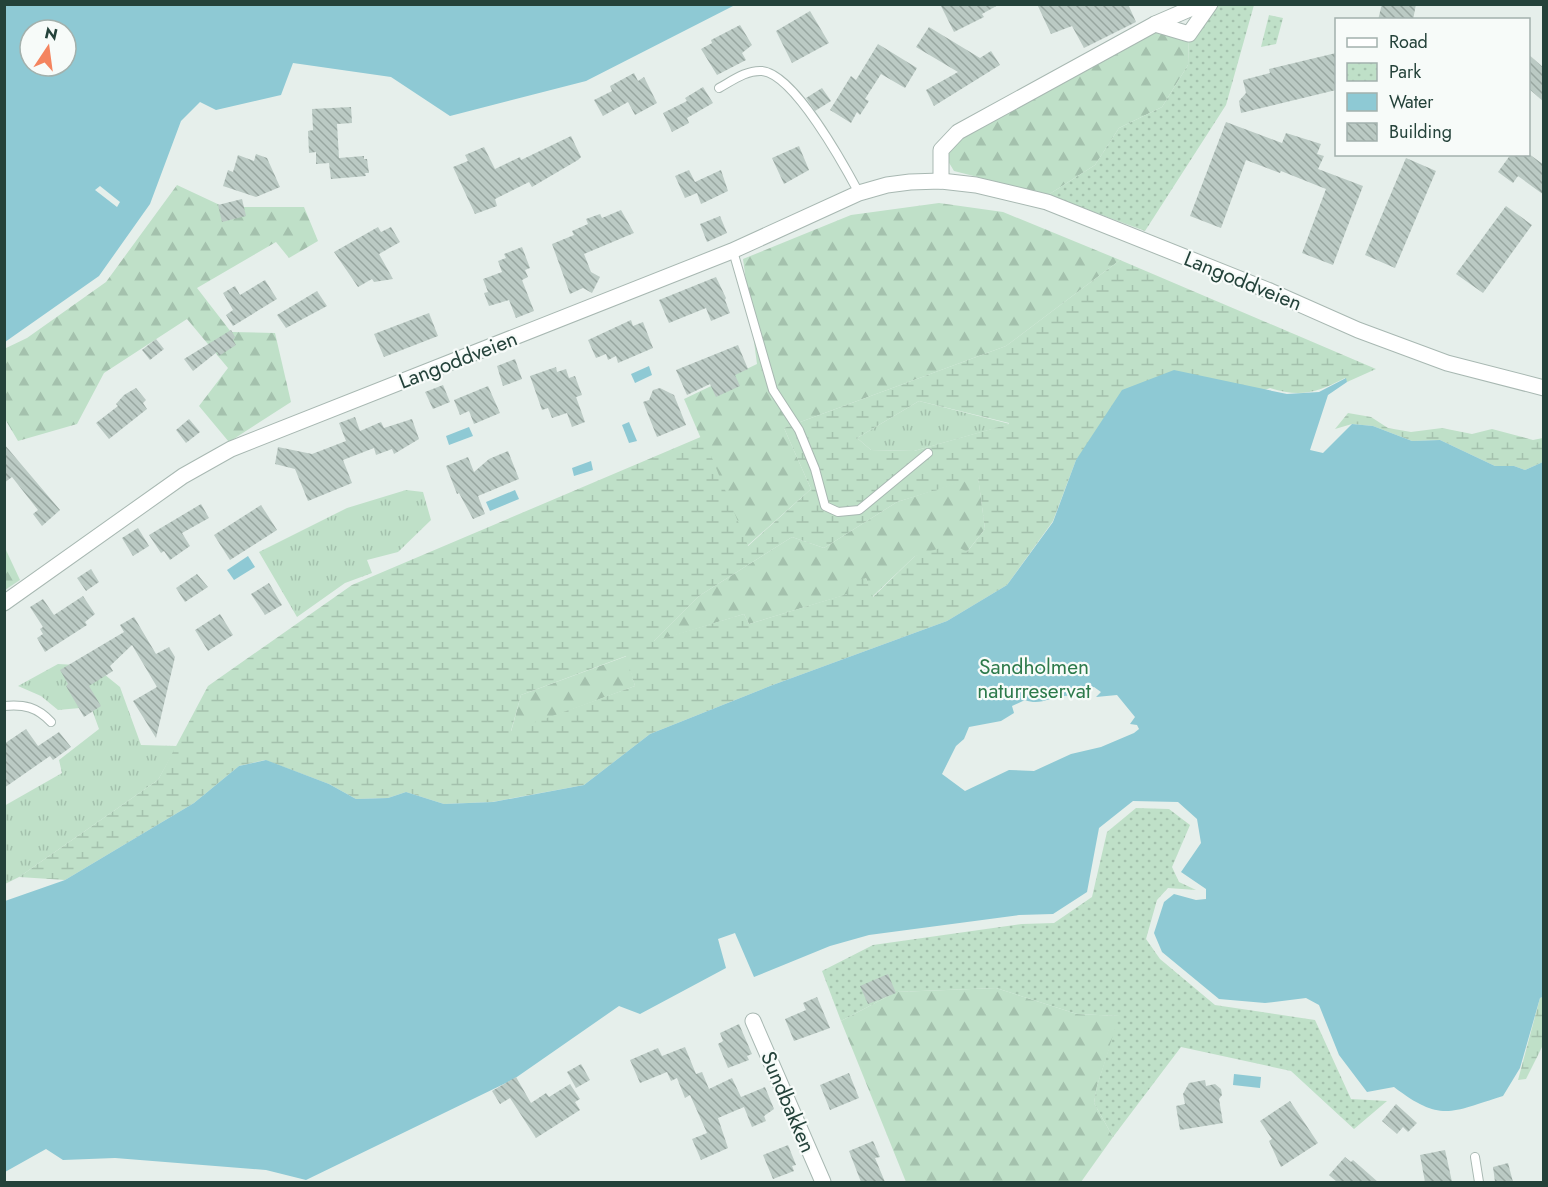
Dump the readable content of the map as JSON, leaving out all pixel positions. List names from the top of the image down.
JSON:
{
  "streets": {
    "street": ["Langoddveien", "Sundbakken"]
  },
  "parks": ["Sandholmen naturreservat"],
  "legend": [
    "Road",
    "Park",
    "Water",
    "Building"
  ],
  "north": "top"
}
